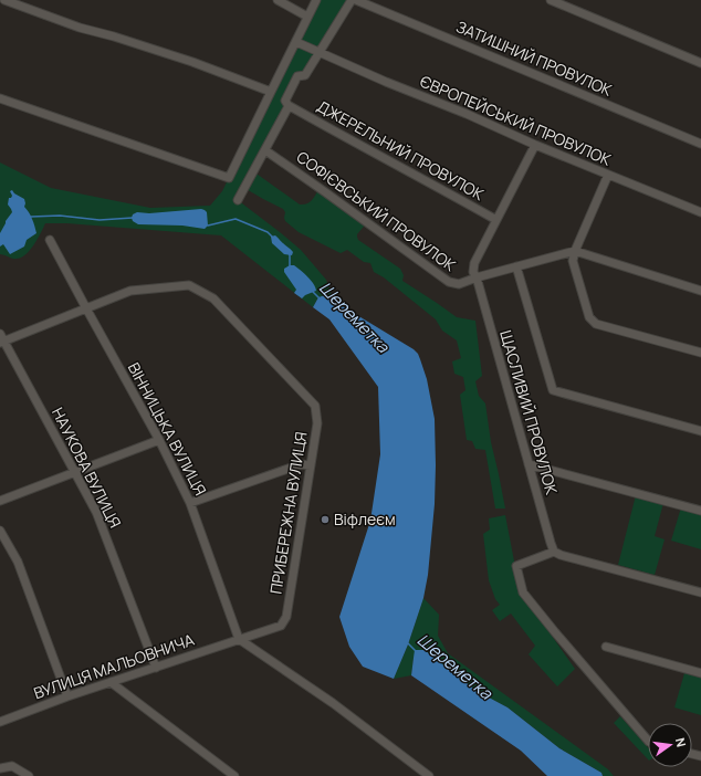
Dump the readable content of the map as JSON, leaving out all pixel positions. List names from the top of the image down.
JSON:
{
  "streets": {
    "street": [
      "ЗАТИШНИЙ ПРОВУЛОК",
      "ЄВРОПЕЙСЬКИЙ ПРОВУЛОК",
      "ДЖЕРЕЛЬНИЙ ПРОВУЛОК",
      "СОФІЄВСЬКИЙ ПРОВУЛОК",
      "ЩАСЛИВИЙ ПРОВУЛОК",
      "ВІННИЦЬКА ВУЛИЦЯ",
      "НАУКОВА ВУЛИЦЯ",
      "ПРИБЕРЕЖНА ВУЛИЦЯ",
      "ВУЛИЦЯ МАЛЬОВНИЧА"
    ]
  },
  "crossings": [
    ["ЄВРОПЕЙСЬКИЙ ПРОВУЛОК", "ЩАСЛИВИЙ ПРОВУЛОК"],
    ["ДЖЕРЕЛЬНИЙ ПРОВУЛОК", "ЩАСЛИВИЙ ПРОВУЛОК"],
    ["СОФІЄВСЬКИЙ ПРОВУЛОК", "ЩАСЛИВИЙ ПРОВУЛОК"],
    ["ВІННИЦЬКА ВУЛИЦЯ", "ПРИБЕРЕЖНА ВУЛИЦЯ"],
    ["ВІННИЦЬКА ВУЛИЦЯ", "ВУЛИЦЯ МАЛЬОВНИЧА"],
    ["НАУКОВА ВУЛИЦЯ", "ПРИБЕРЕЖНА ВУЛИЦЯ"],
    ["НАУКОВА ВУЛИЦЯ", "ВУЛИЦЯ МАЛЬОВНИЧА"],
    ["ПРИБЕРЕЖНА ВУЛИЦЯ", "ВУЛИЦЯ МАЛЬОВНИЧА"]
  ],
  "water": ["Шереметка"],
  "places": ["Віфлеєм"],
  "north": "right"
}
